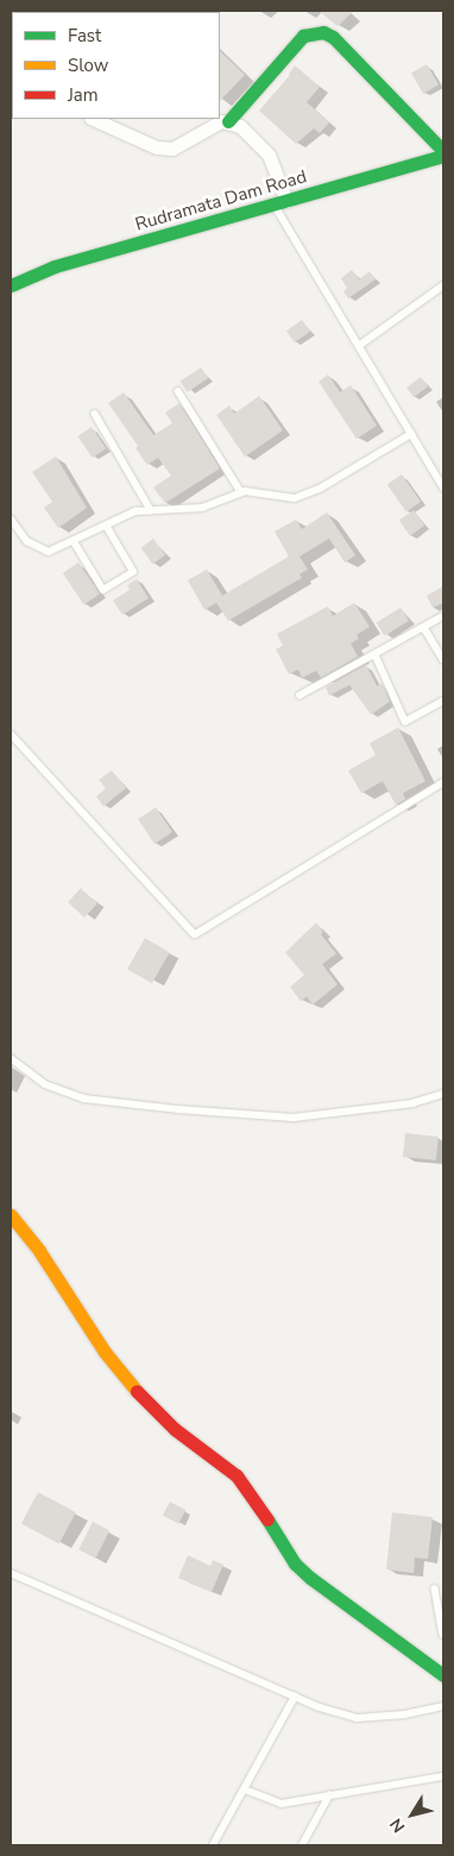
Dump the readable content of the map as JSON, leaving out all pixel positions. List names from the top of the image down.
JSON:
{
  "streets": {
    "main road": ["Rudramata Dam Road"]
  },
  "legend": ["Fast", "Slow", "Jam"],
  "north": "bottom left"
}
